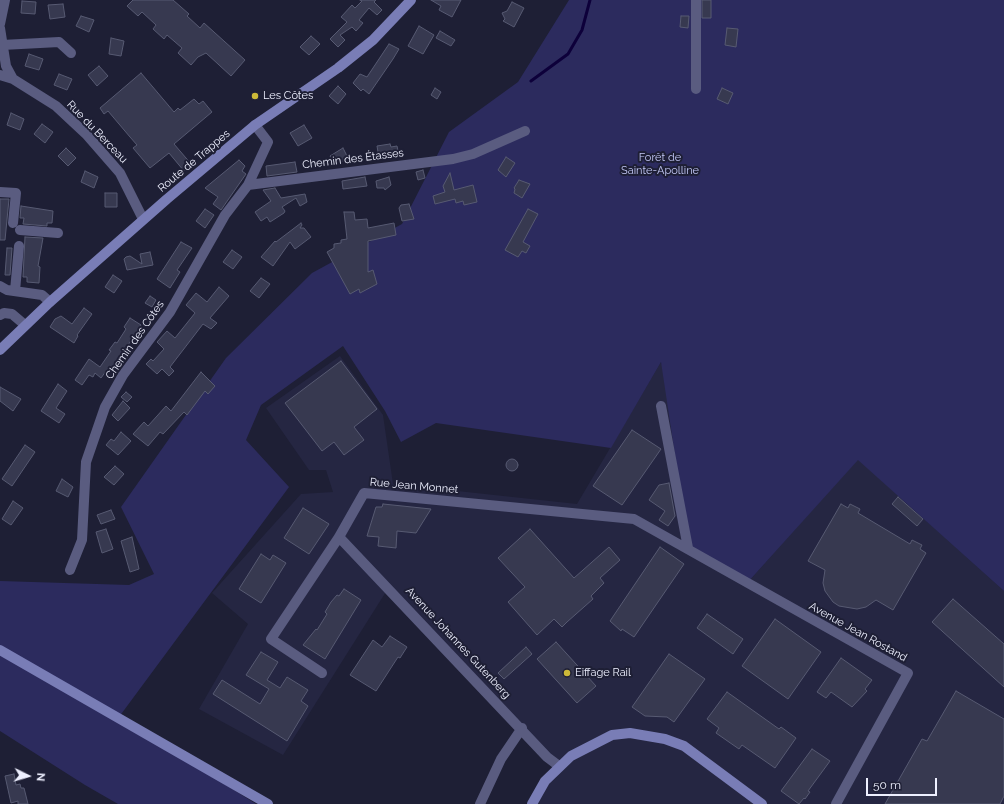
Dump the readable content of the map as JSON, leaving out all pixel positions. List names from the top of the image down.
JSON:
{
  "streets": {
    "main road": ["Route de Trappes"],
    "street": [
      "Rue du Berceau",
      "Chemin des Étasses",
      "Chemin des Côtes",
      "Rue Jean Monnet",
      "Avenue Jean Rostand",
      "Avenue Johannes Gutenberg"
    ]
  },
  "crossings": [
    ["Rue du Berceau", "Route de Trappes"],
    ["Chemin des Étasses", "Chemin des Côtes"],
    ["Rue Jean Monnet", "Avenue Jean Rostand"],
    ["Rue Jean Monnet", "Avenue Johannes Gutenberg"]
  ],
  "parks": ["Forêt de Sainte-Apolline"],
  "places": ["Les Côtes", "Eiffage Rail"],
  "scale_bar": "50 m",
  "north": "right"
}
